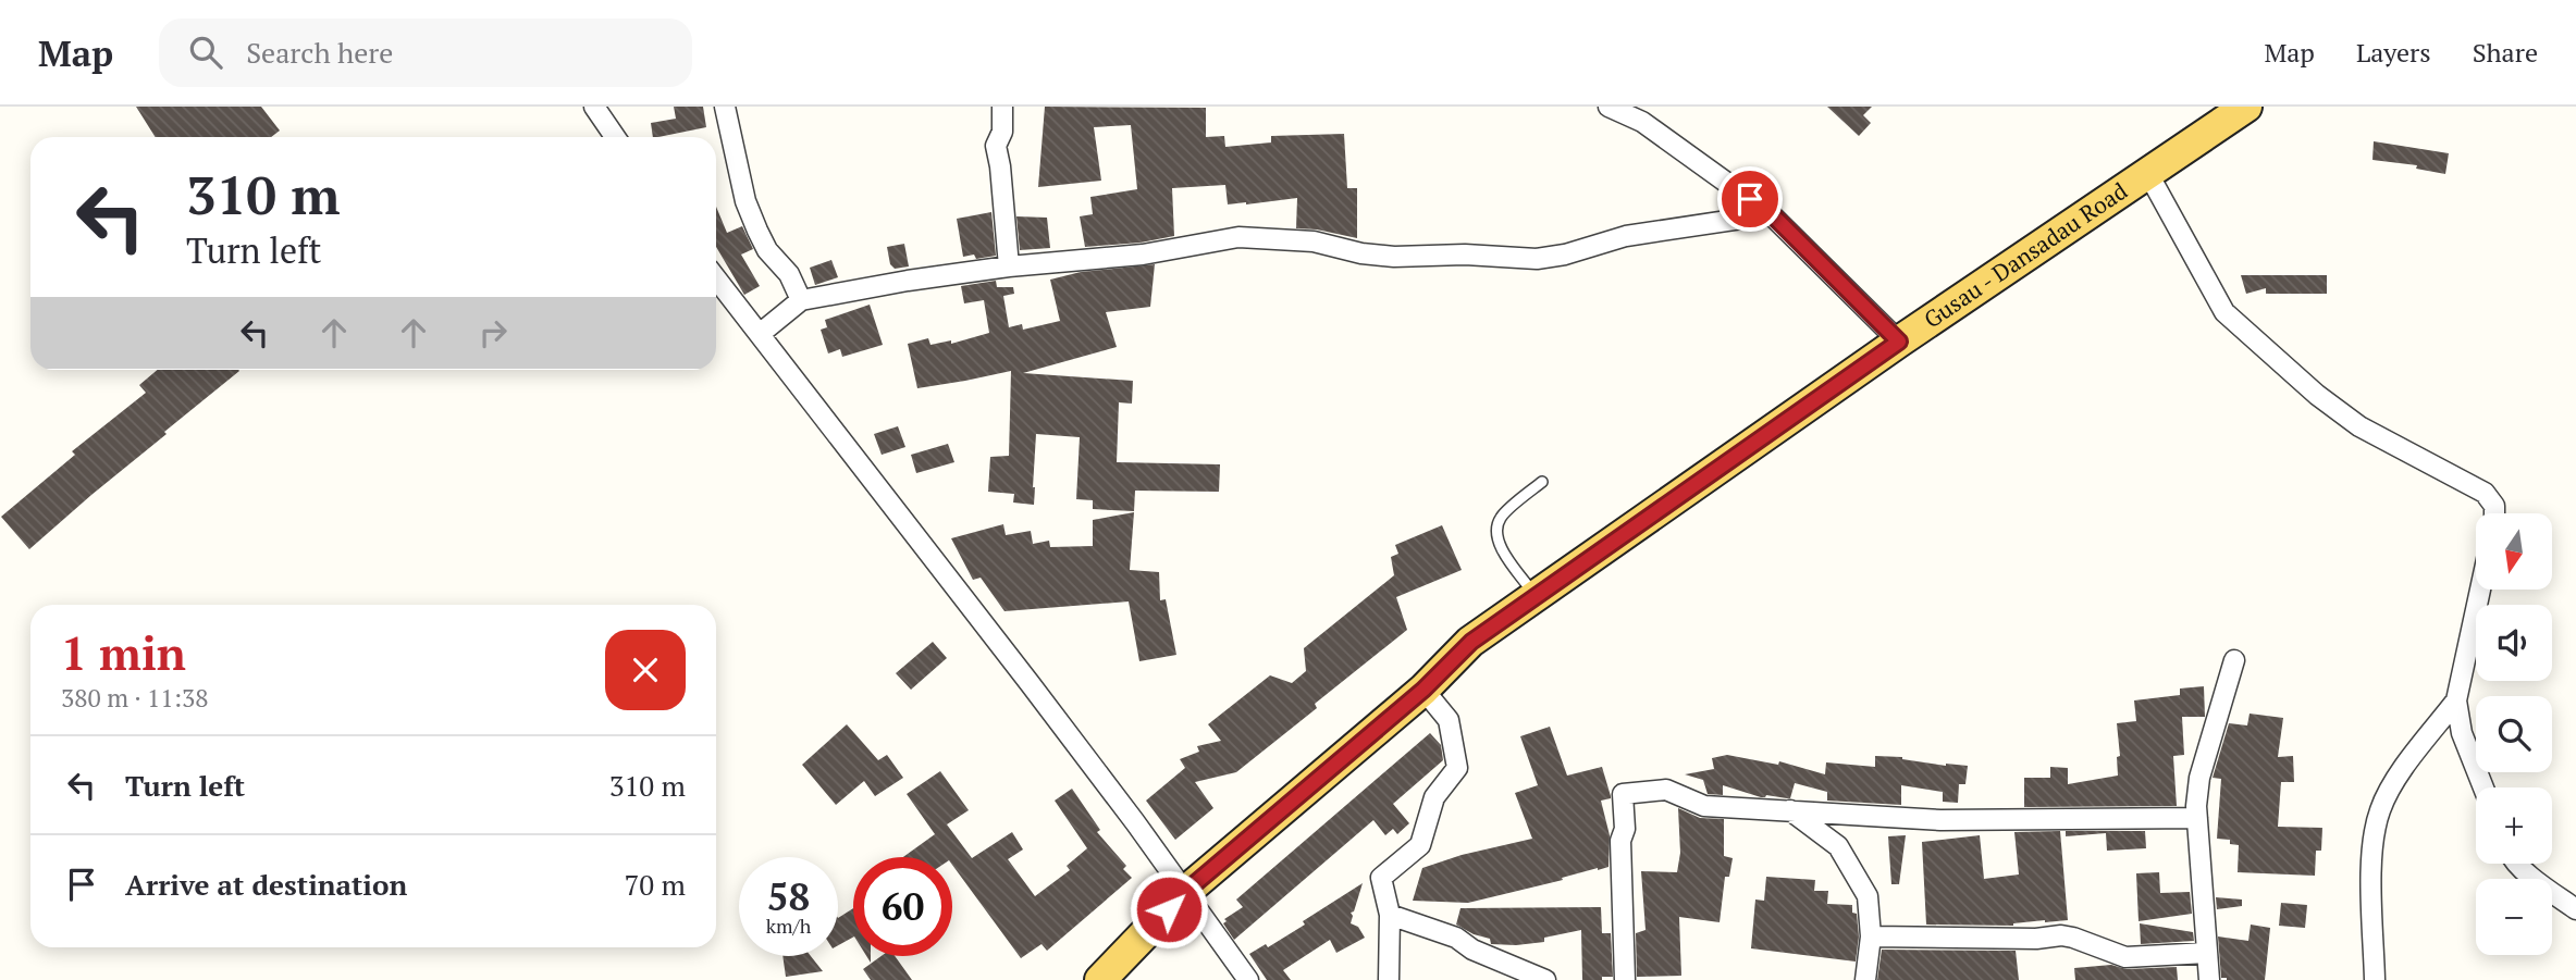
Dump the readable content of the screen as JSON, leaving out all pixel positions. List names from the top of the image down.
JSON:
{
  "streets": {
    "main road": ["Gusau - Dansadau Road"]
  },
  "north": "bottom",
  "page": {
    "header": "Map",
    "search": "Search here",
    "nav": ["Map", "Layers", "Share"],
    "turn": ["310 m", "Turn left"],
    "map_buttons": ["+", "−"],
    "heading": ["1 min", "380 m · 11:38"],
    "list": [
      {
        "name": "Turn left",
        "value": "310 m"
      },
      {
        "name": "Arrive at destination",
        "value": "70 m"
      }
    ],
    "speed": "58 km/h",
    "limit": "60"
  }
}
